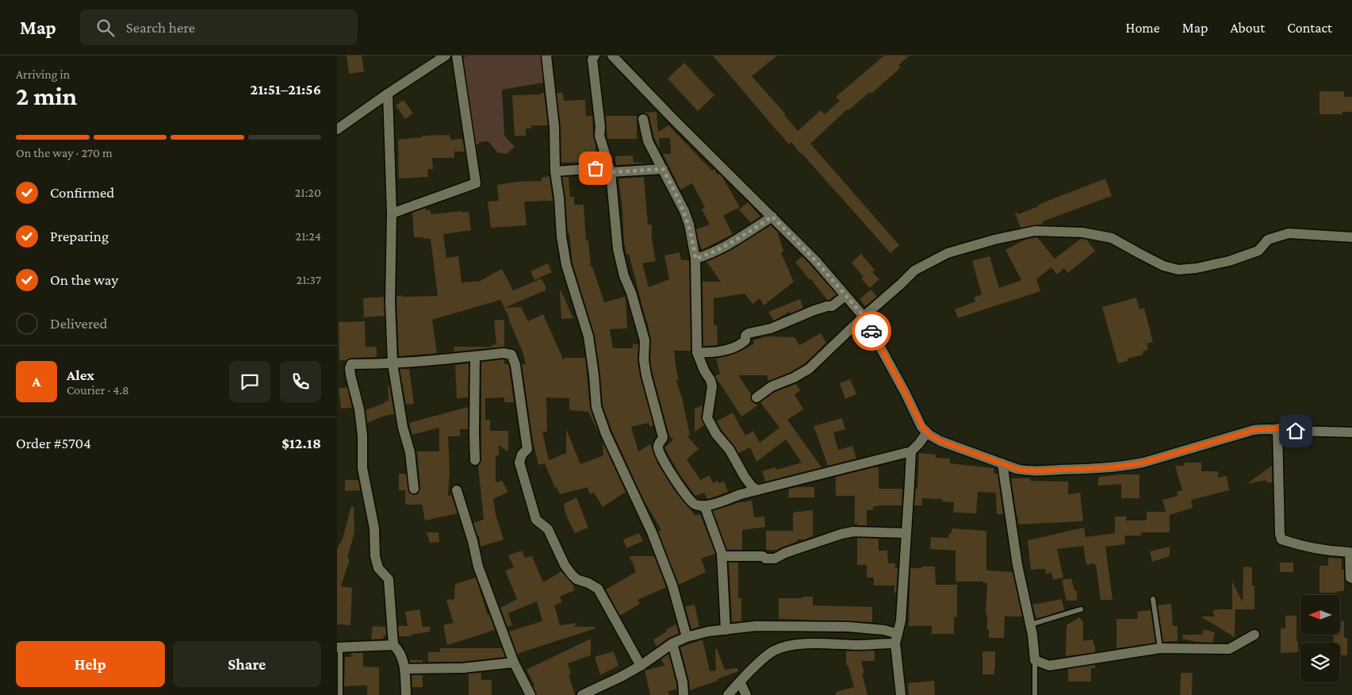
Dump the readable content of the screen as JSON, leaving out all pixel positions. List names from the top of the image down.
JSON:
{
  "north": "left",
  "page": {
    "header": "Map",
    "search": "Search here",
    "nav": [
      "Home",
      "Map",
      "About",
      "Contact"
    ],
    "heading": ["2 min", "Arriving in", "21:51–21:56"],
    "panel": [
      "Alex",
      "Courier · 4.8",
      "Order #5704",
      "$12.18"
    ],
    "bar": "On the way · 270 m",
    "list": [
      ["Confirmed", "21:20"],
      ["Preparing", "21:24"],
      ["On the way", "21:37"],
      "Delivered"
    ],
    "round": "A",
    "buttons": ["Help", "Share"]
  }
}
